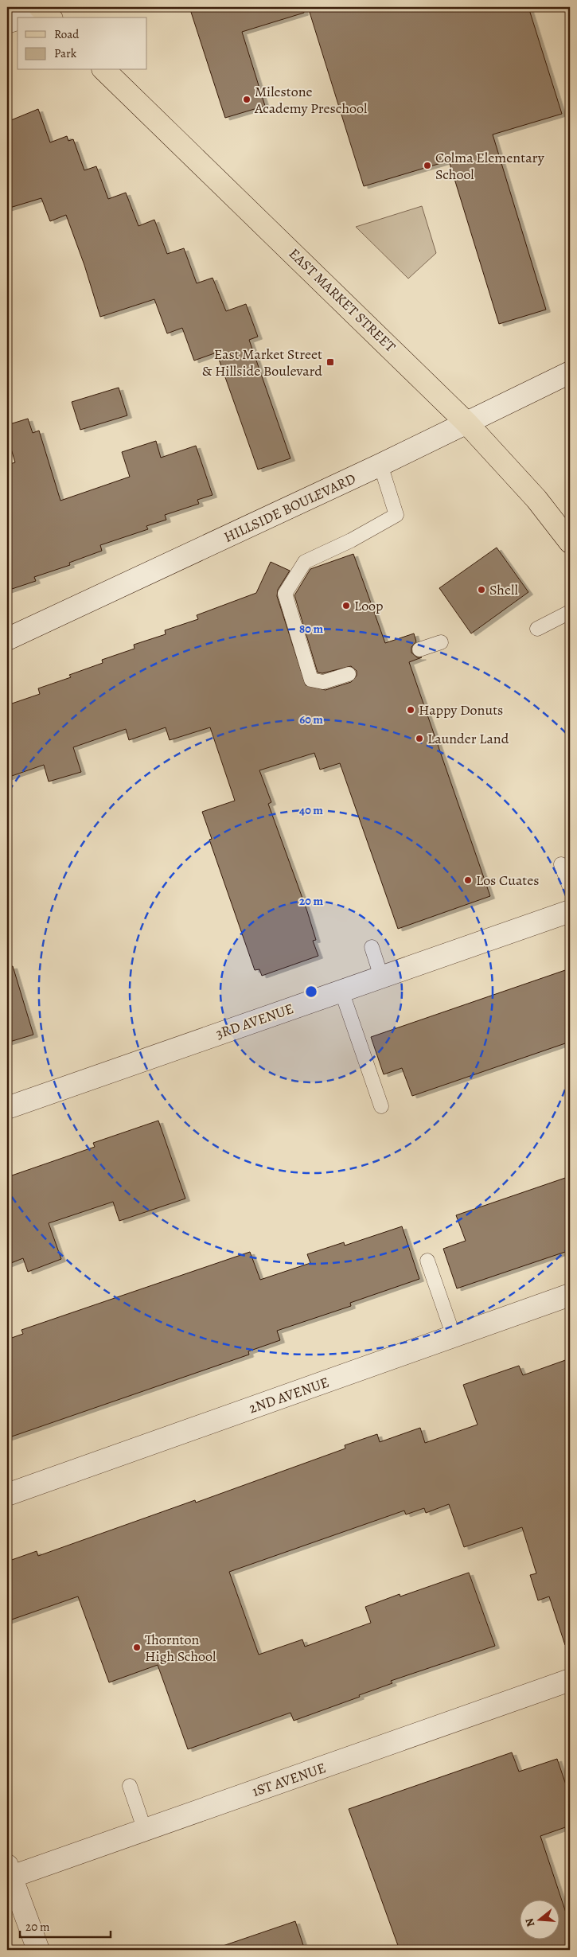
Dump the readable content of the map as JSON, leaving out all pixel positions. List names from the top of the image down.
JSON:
{
  "streets": {
    "main road": ["EAST MARKET STREET"],
    "street": [
      "HILLSIDE BOULEVARD",
      "3RD AVENUE",
      "2ND AVENUE",
      "1ST AVENUE"
    ]
  },
  "crossings": [
    ["EAST MARKET STREET", "HILLSIDE BOULEVARD"]
  ],
  "places": {
    "other": [
      "Milestone Academy Preschool",
      "Colma Elementary School",
      "Shell",
      "Loop",
      "Happy Donuts",
      "Launder Land",
      "Los Cuates",
      "Thornton High School"
    ],
    "transit": ["East Market Street & Hillside Boulevard"]
  },
  "legend": ["Road", "Park"],
  "scale_bar": "20 m",
  "north": "left",
  "rings": [
    "80 m",
    "60 m",
    "40 m",
    "20 m"
  ]
}
